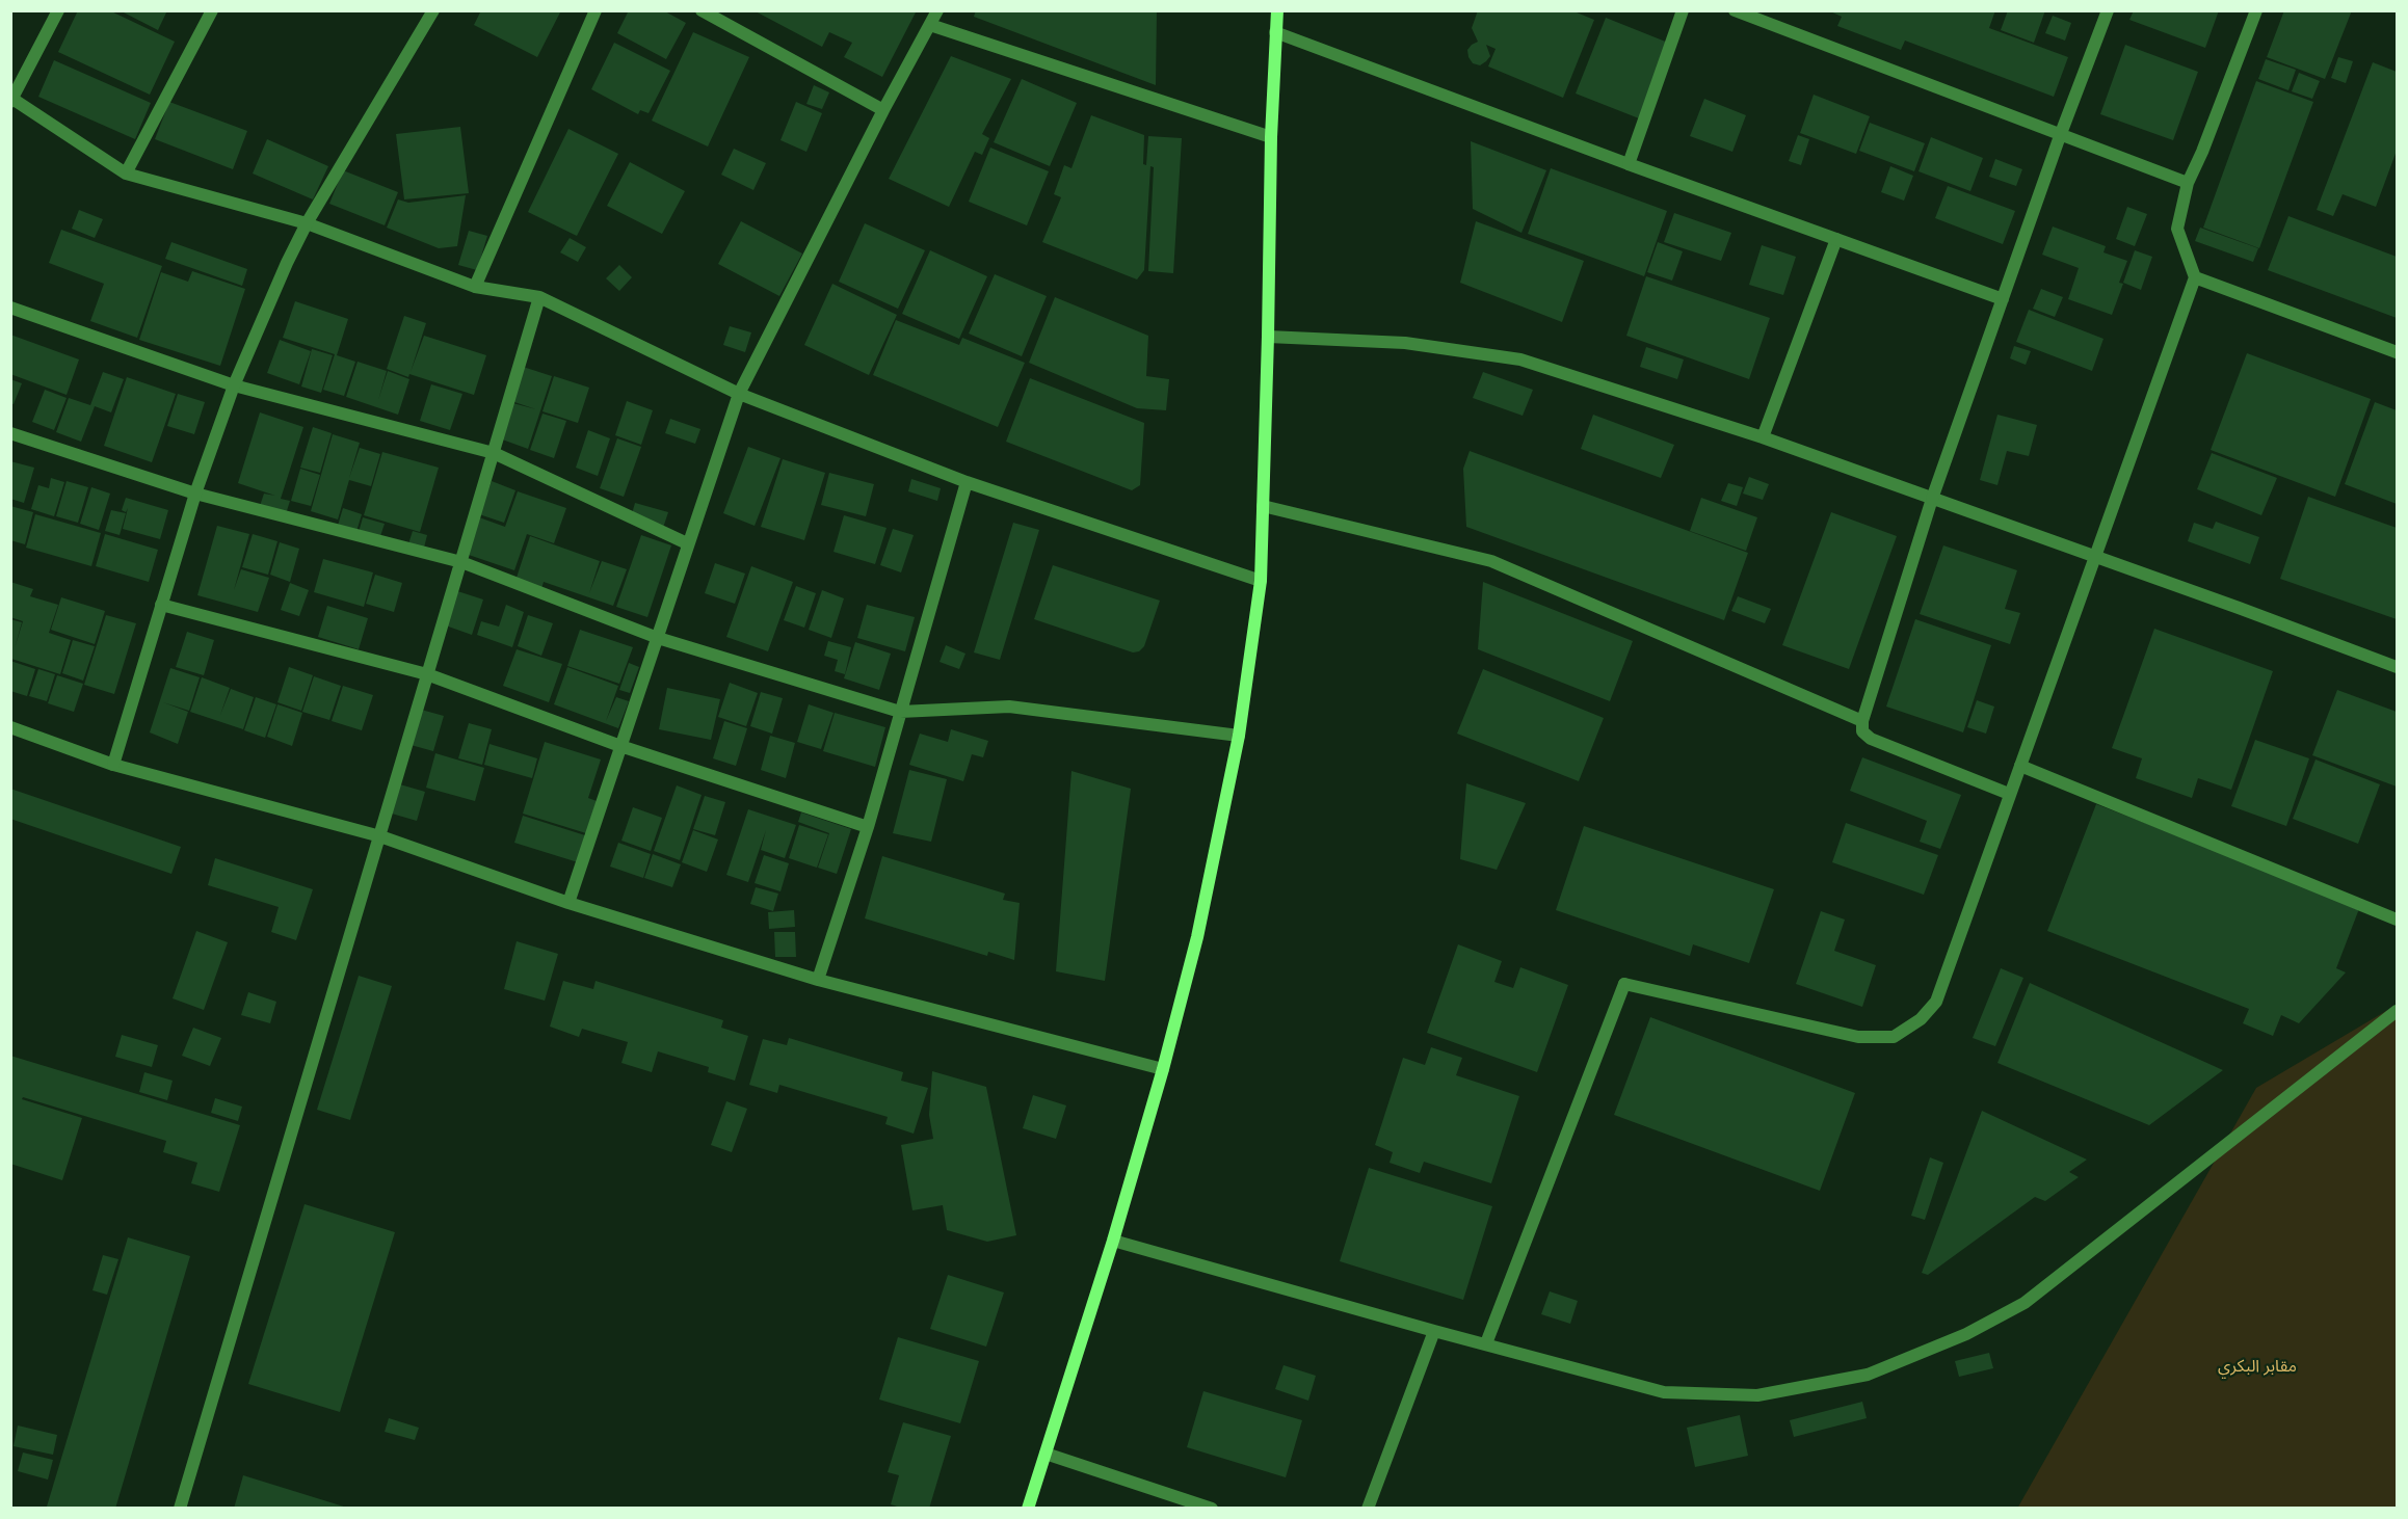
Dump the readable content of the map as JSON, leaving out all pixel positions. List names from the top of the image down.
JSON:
{
  "parks": ["مقابر البكري"]
}
